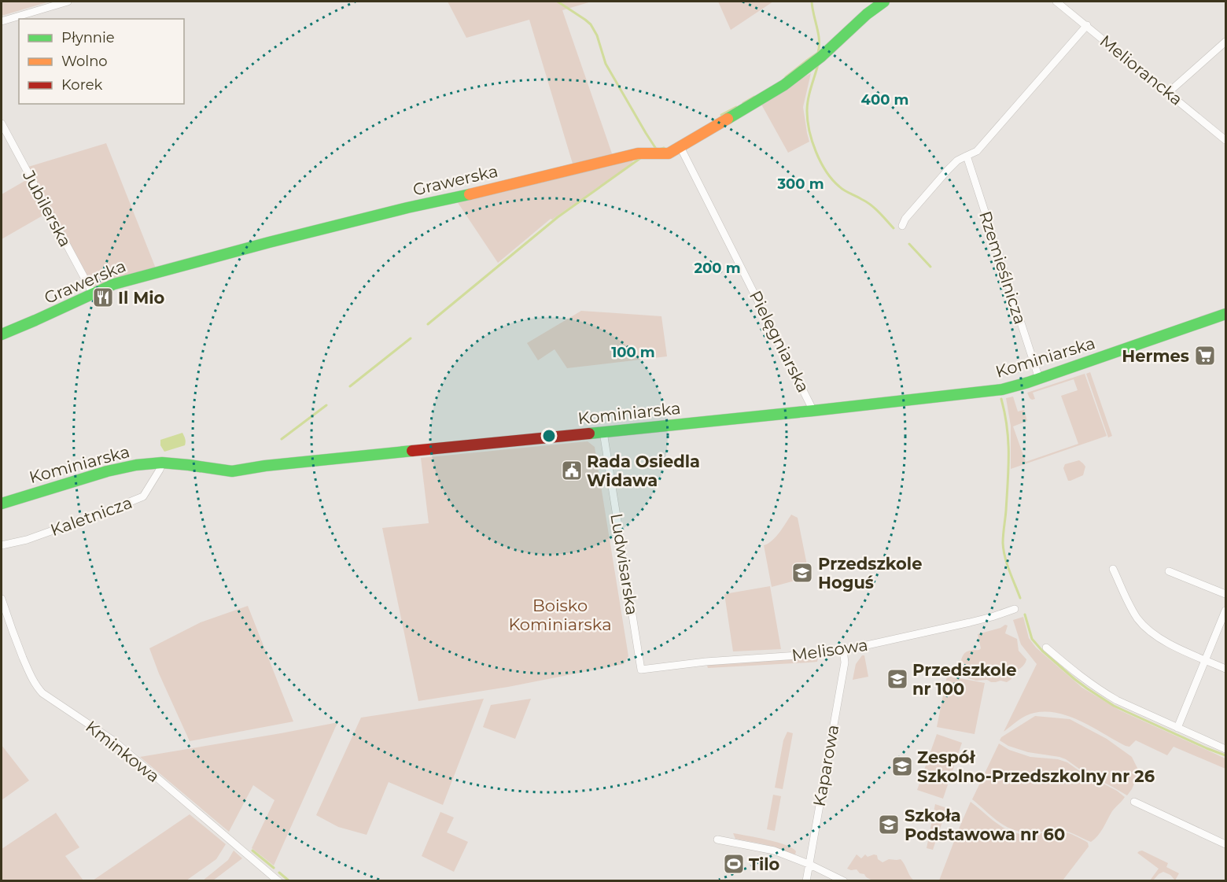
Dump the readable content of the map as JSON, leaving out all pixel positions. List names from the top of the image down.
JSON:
{
  "streets": {
    "street": [
      "Meliorancka",
      "Grawerska",
      "Jubilerska",
      "Rzemieślnicza",
      "Pielęgniarska",
      "Kominiarska",
      "Kaletnicza",
      "Ludwisarska",
      "Melisowa",
      "Kminkowa",
      "Kaparowa"
    ]
  },
  "crossings": [
    ["Grawerska", "Jubilerska"],
    ["Grawerska", "Pielęgniarska"],
    ["Rzemieślnicza", "Kominiarska"],
    ["Pielęgniarska", "Kominiarska"],
    ["Kominiarska", "Kaletnicza"],
    ["Kominiarska", "Ludwisarska"],
    ["Ludwisarska", "Melisowa"],
    ["Melisowa", "Kaparowa"]
  ],
  "parks": ["Boisko Kominiarska"],
  "places": {
    "restaurant": ["Il Mio"],
    "supermarket": ["Hermes"],
    "public building": ["Rada Osiedla Widawa"],
    "school or university": [
      "Przedszkole Hoguś",
      "Przedszkole nr 100",
      "Zespół Szkolno-Przedszkolny nr 26",
      "Szkoła Podstawowa nr 60"
    ],
    "sports": ["Tilo"]
  },
  "legend": ["Płynnie", "Wolno", "Korek"],
  "rings": [
    "400 m",
    "300 m",
    "200 m",
    "100 m"
  ]
}
